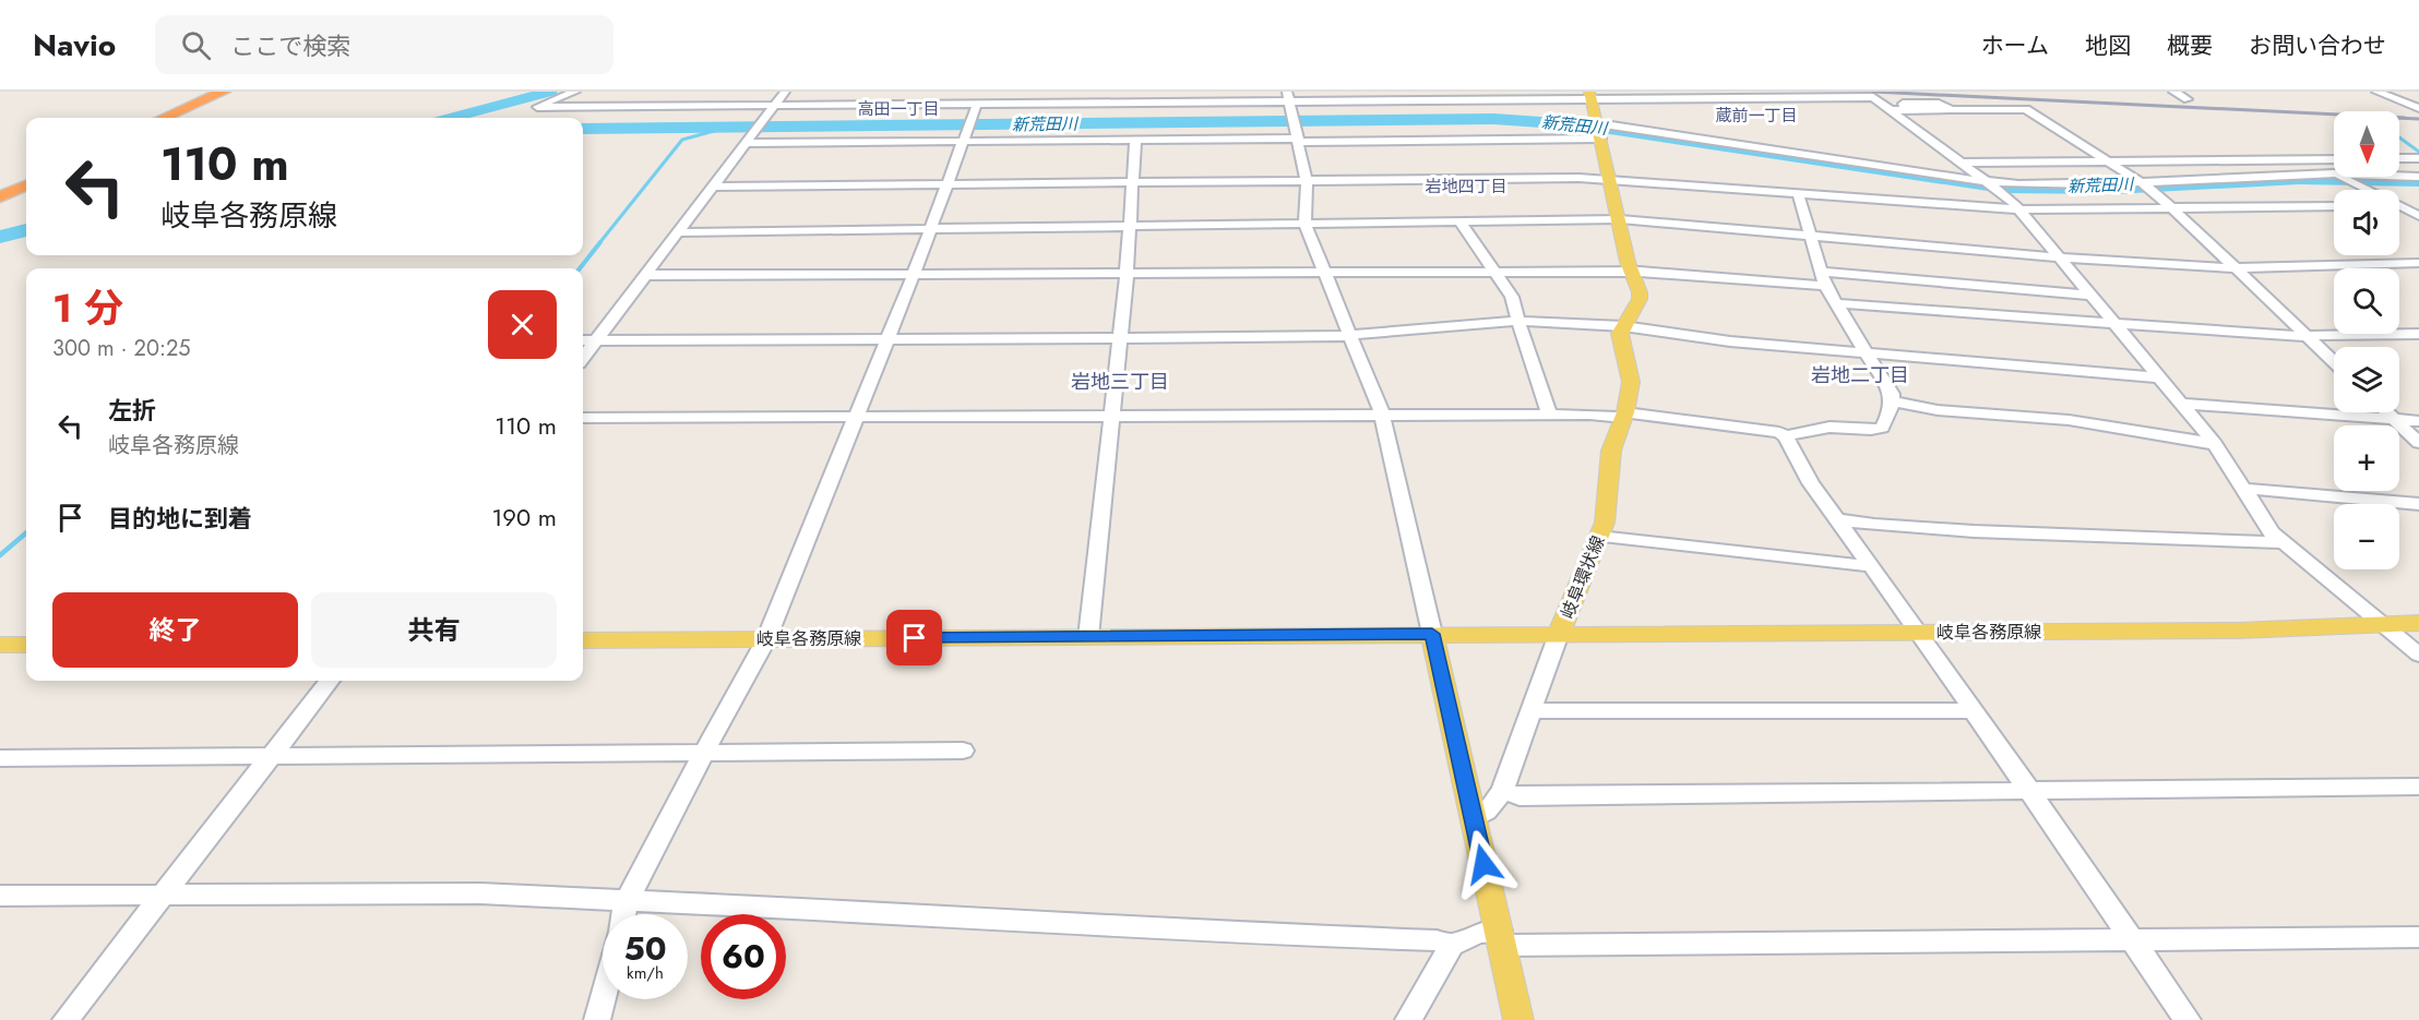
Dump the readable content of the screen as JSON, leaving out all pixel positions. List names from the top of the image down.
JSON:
{
  "streets": {
    "main road": ["岐阜環状線", "岐阜各務原線"]
  },
  "crossings": [
    ["岐阜環状線", "岐阜各務原線"]
  ],
  "districts": [
    "高田一丁目",
    "蔵前一丁目",
    "岩地四丁目",
    "岩地二丁目",
    "岩地三丁目"
  ],
  "water": ["新荒田川"],
  "north": "bottom",
  "page": {
    "header": "Navio",
    "search": "ここで検索",
    "nav": [
      "ホーム",
      "地図",
      "概要",
      "お問い合わせ"
    ],
    "map_buttons": ["+", "−"],
    "turn": ["110 m", "岐阜各務原線"],
    "heading": ["1 分", "300 m · 20:25"],
    "list": [
      {
        "name": "左折",
        "note": "岐阜各務原線",
        "value": "110 m"
      },
      {
        "name": "目的地に到着",
        "value": "190 m"
      }
    ],
    "buttons": ["終了", "共有"],
    "speed": "50 km/h",
    "limit": "60"
  }
}
